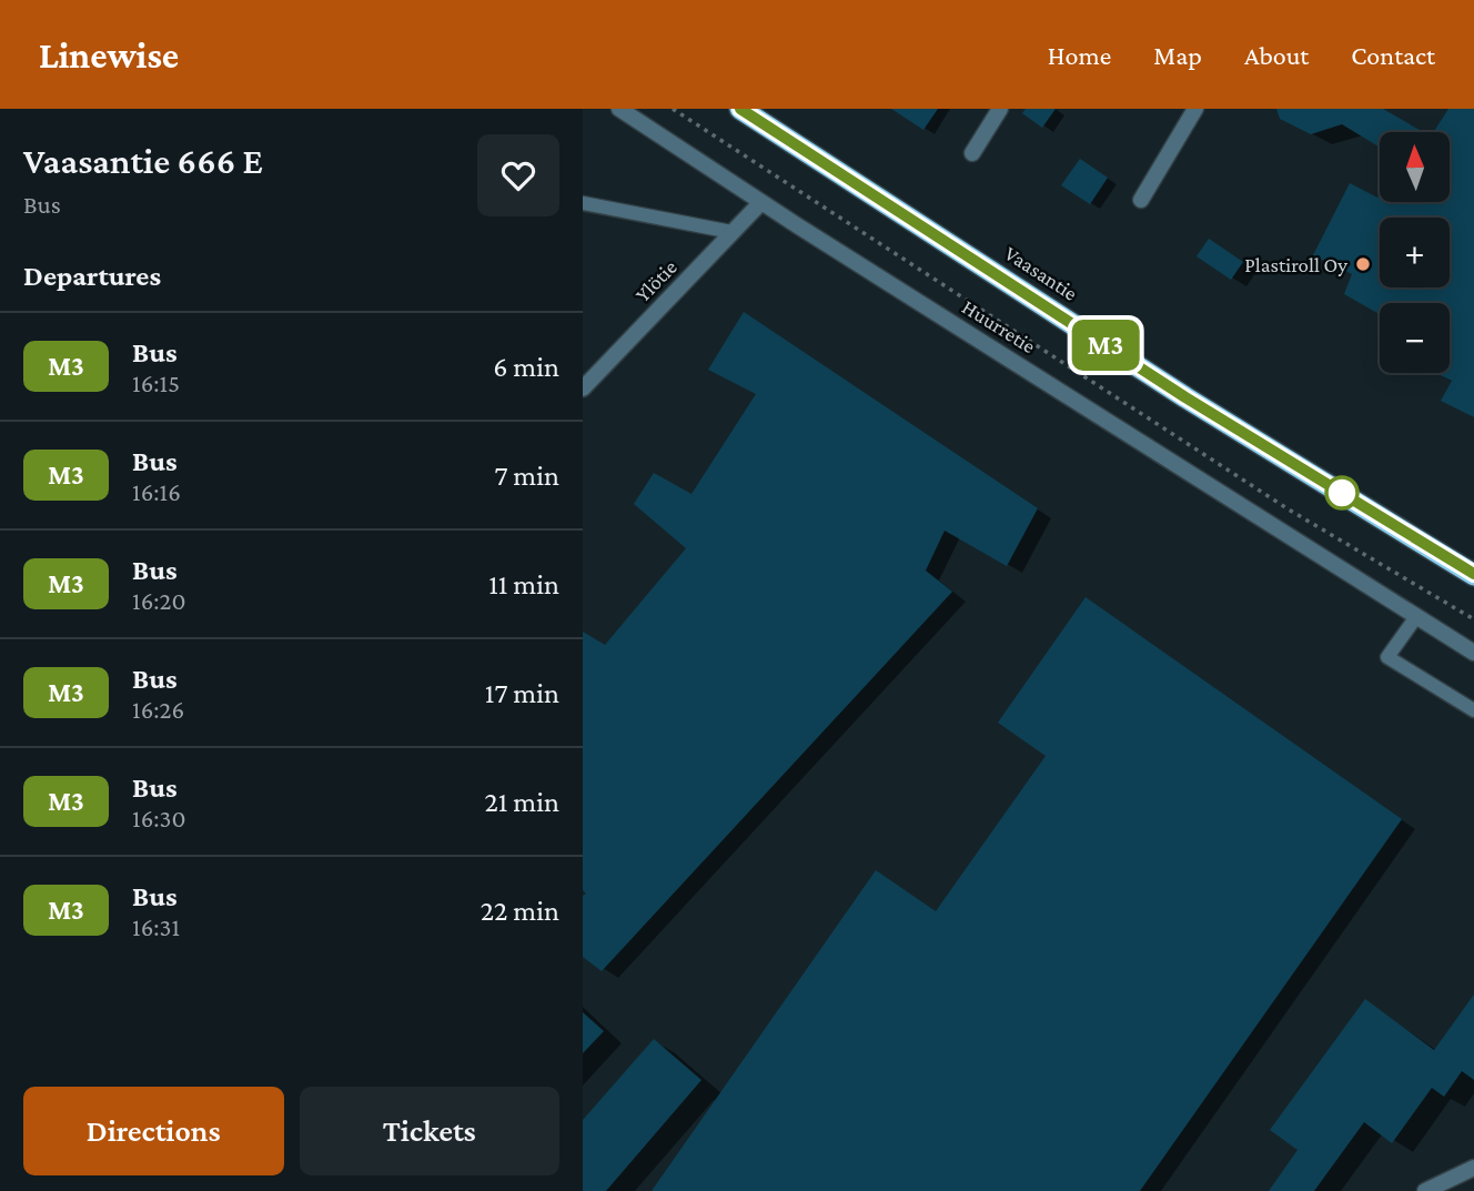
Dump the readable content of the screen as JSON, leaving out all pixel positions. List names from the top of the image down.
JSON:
{
  "streets": {
    "highway": ["Vaasantie"],
    "street": ["Ylötie", "Huurretie"]
  },
  "crossings": [
    ["Ylötie", "Huurretie"]
  ],
  "places": ["Plastiroll Oy"],
  "lines": ["bus line M3"],
  "north": "top",
  "page": {
    "header": "Linewise",
    "nav": [
      "Home",
      "Map",
      "About",
      "Contact"
    ],
    "heading": [
      ["Vaasantie 666 E", "Bus"],
      "Departures"
    ],
    "on_map": "M3",
    "map_buttons": ["+", "−"],
    "list": [
      {
        "mark": "M3",
        "name": "Bus",
        "note": "16:15",
        "value": "6 min"
      },
      {
        "mark": "M3",
        "name": "Bus",
        "note": "16:16",
        "value": "7 min"
      },
      {
        "mark": "M3",
        "name": "Bus",
        "note": "16:20",
        "value": "11 min"
      },
      {
        "mark": "M3",
        "name": "Bus",
        "note": "16:26",
        "value": "17 min"
      },
      {
        "mark": "M3",
        "name": "Bus",
        "note": "16:30",
        "value": "21 min"
      },
      {
        "mark": "M3",
        "name": "Bus",
        "note": "16:31",
        "value": "22 min"
      }
    ],
    "buttons": ["Directions", "Tickets"]
  }
}
